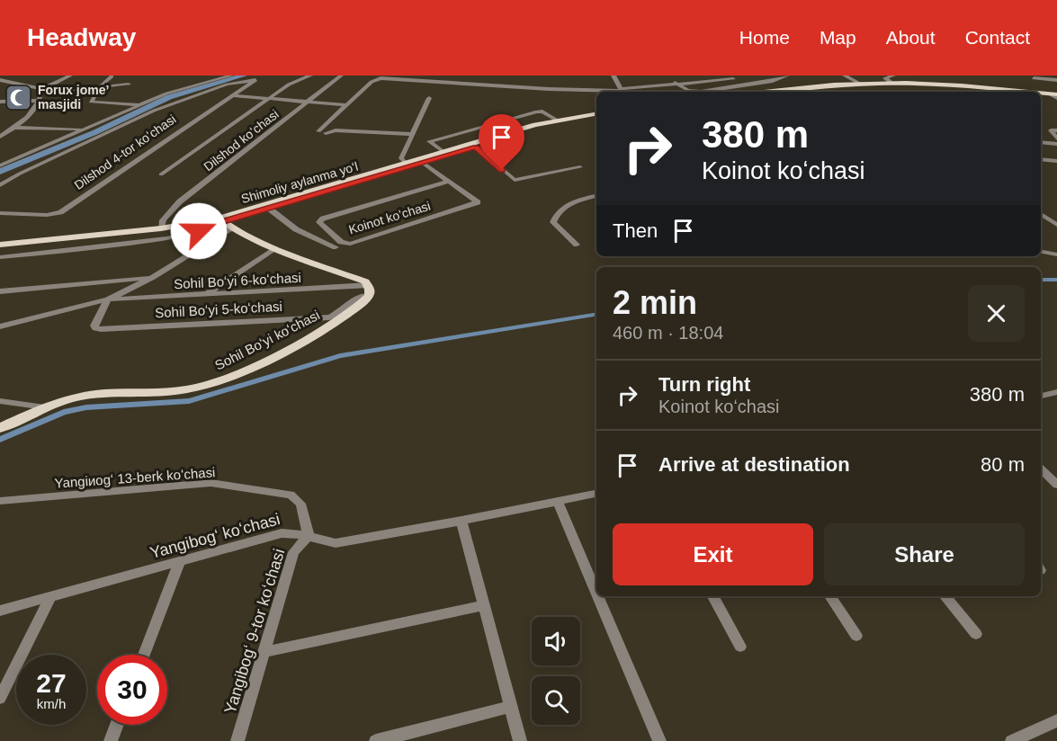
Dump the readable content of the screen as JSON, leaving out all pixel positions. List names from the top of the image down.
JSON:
{
  "streets": {
    "main road": ["Shimoliy aylanma yoʻl", "Sohil Boʻyi koʻchasi"],
    "street": [
      "Dilshod koʻchasi",
      "Dilshod 4-tor koʻchasi",
      "Koinot koʻchasi",
      "Sohil Boʻyi 6-koʻchasi",
      "Sohil Boʻyi 5-koʻchasi",
      "Yangiиogʻ 13-berk koʻchasi",
      "Yangibogʻ koʻchasi",
      "Yangibogʻ 9-tor koʻchasi"
    ]
  },
  "crossings": [
    ["Dilshod koʻchasi", "Shimoliy aylanma yoʻl"],
    ["Shimoliy aylanma yoʻl", "Koinot koʻchasi"],
    ["Sohil Boʻyi 6-koʻchasi", "Sohil Boʻyi 5-koʻchasi"],
    ["Sohil Boʻyi 6-koʻchasi", "Sohil Boʻyi koʻchasi"],
    ["Sohil Boʻyi 5-koʻchasi", "Sohil Boʻyi koʻchasi"],
    ["Yangiиogʻ 13-berk koʻchasi", "Yangibogʻ koʻchasi"],
    ["Yangiиogʻ 13-berk koʻchasi", "Yangibogʻ 9-tor koʻchasi"],
    ["Yangibogʻ koʻchasi", "Yangibogʻ 9-tor koʻchasi"]
  ],
  "places": {
    "mosque": ["Forux jome’ masjidi"]
  },
  "page": {
    "header": "Headway",
    "nav": [
      "Home",
      "Map",
      "About",
      "Contact"
    ],
    "turn": ["380 m", "Koinot koʻchasi"],
    "then": "Then",
    "heading": ["2 min", "460 m · 18:04"],
    "list": [
      {
        "name": "Turn right",
        "note": "Koinot koʻchasi",
        "value": "380 m"
      },
      {
        "name": "Arrive at destination",
        "value": "80 m"
      }
    ],
    "buttons": ["Exit", "Share"],
    "speed": "27 km/h",
    "limit": "30"
  }
}
